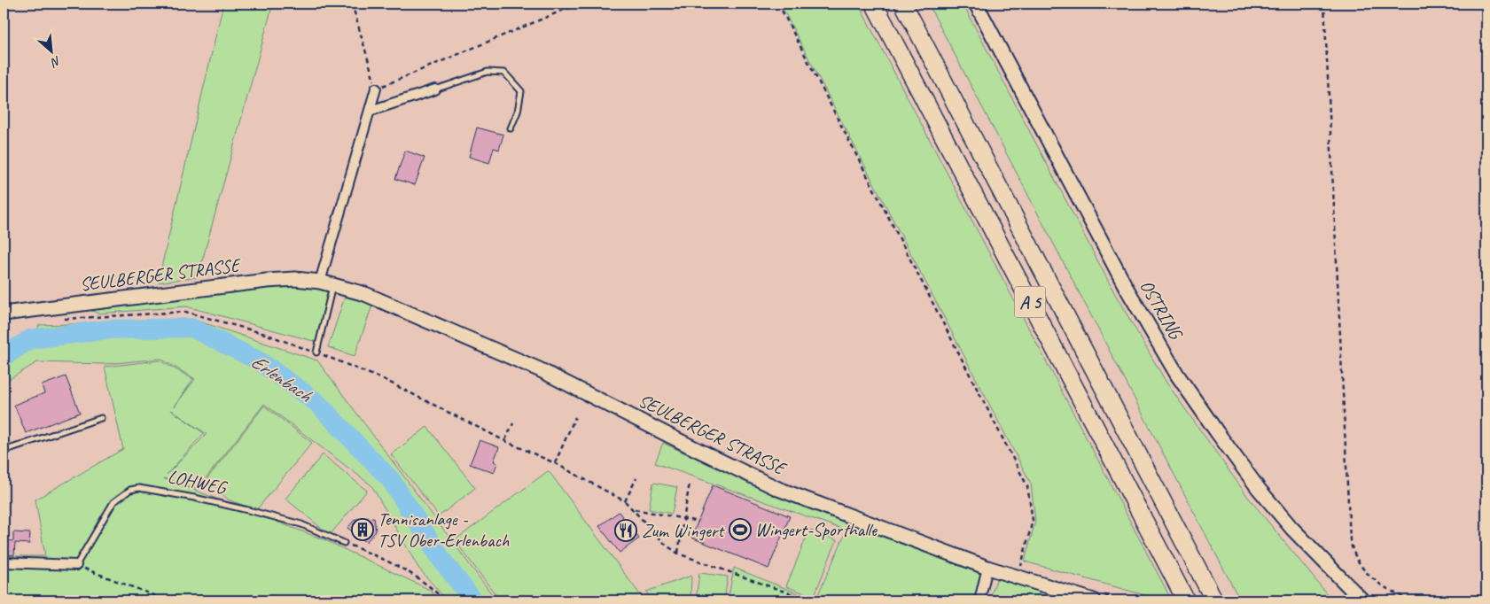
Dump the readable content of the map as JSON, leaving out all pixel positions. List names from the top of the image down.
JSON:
{
  "streets": {
    "highway": ["A 5"],
    "street": ["SEULBERGER STRASSE", "OSTRING"],
    "lane": ["LOHWEG"]
  },
  "water": ["Erlenbach"],
  "places": {
    "building": ["Tennisanlage - TSV Ober-Erlenbach"],
    "sports": ["Wingert-Sporthalle"],
    "restaurant": ["Zum Wingert"]
  },
  "north": "bottom right"
}
